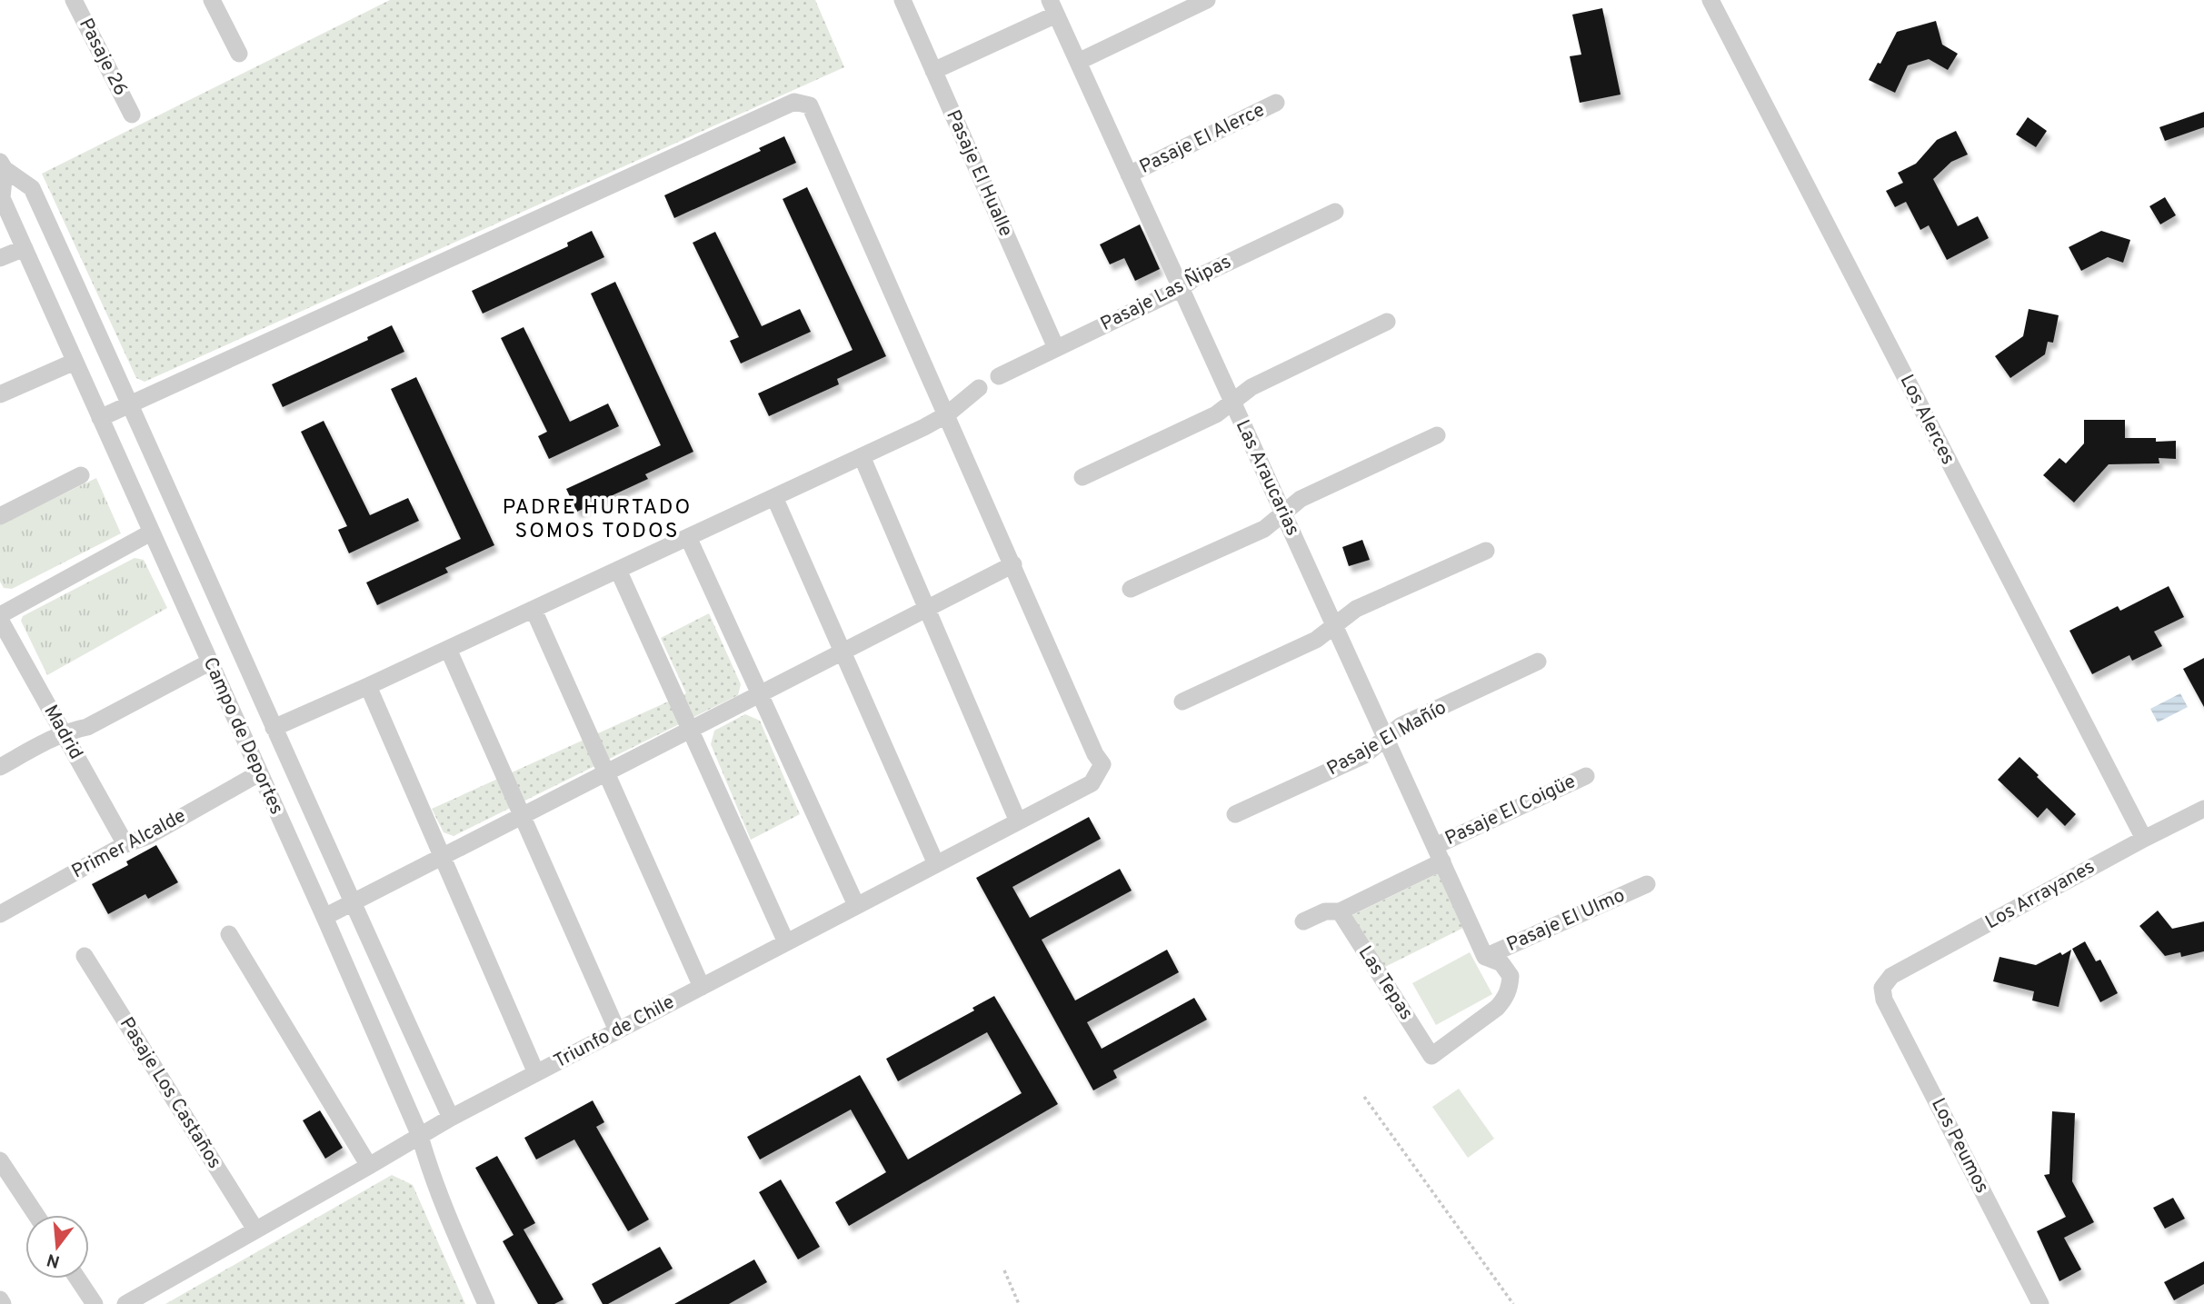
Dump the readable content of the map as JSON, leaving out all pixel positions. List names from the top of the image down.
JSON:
{
  "streets": {
    "street": [
      "Pasaje 26",
      "Pasaje El Alerce",
      "Pasaje El Hualle",
      "Pasaje Las Ñipas",
      "Los Alerces",
      "Las Araucarias",
      "Madrid",
      "Campo de Deportes",
      "Pasaje El Mañío",
      "Pasaje El Coigüe",
      "Primer Alcalde",
      "Los Arrayanes",
      "Pasaje El Ulmo",
      "Las Tepas",
      "Triunfo de Chile",
      "Pasaje Los Castaños",
      "Los Peumos"
    ]
  },
  "crossings": [
    ["Pasaje El Alerce", "Las Araucarias"],
    ["Pasaje El Hualle", "Pasaje Las Ñipas"],
    ["Pasaje Las Ñipas", "Las Araucarias"],
    ["Los Alerces", "Los Arrayanes"],
    ["Las Araucarias", "Pasaje El Mañío"],
    ["Las Araucarias", "Pasaje El Coigüe"],
    ["Las Araucarias", "Pasaje El Ulmo"],
    ["Las Araucarias", "Las Tepas"],
    ["Madrid", "Primer Alcalde"],
    ["Campo de Deportes", "Primer Alcalde"],
    ["Campo de Deportes", "Triunfo de Chile"],
    ["Pasaje El Coigüe", "Las Tepas"],
    ["Los Arrayanes", "Los Peumos"],
    ["Pasaje El Ulmo", "Las Tepas"],
    ["Triunfo de Chile", "Pasaje Los Castaños"]
  ],
  "districts": ["PADRE HURTADO SOMOS TODOS"],
  "north": "bottom"
}
